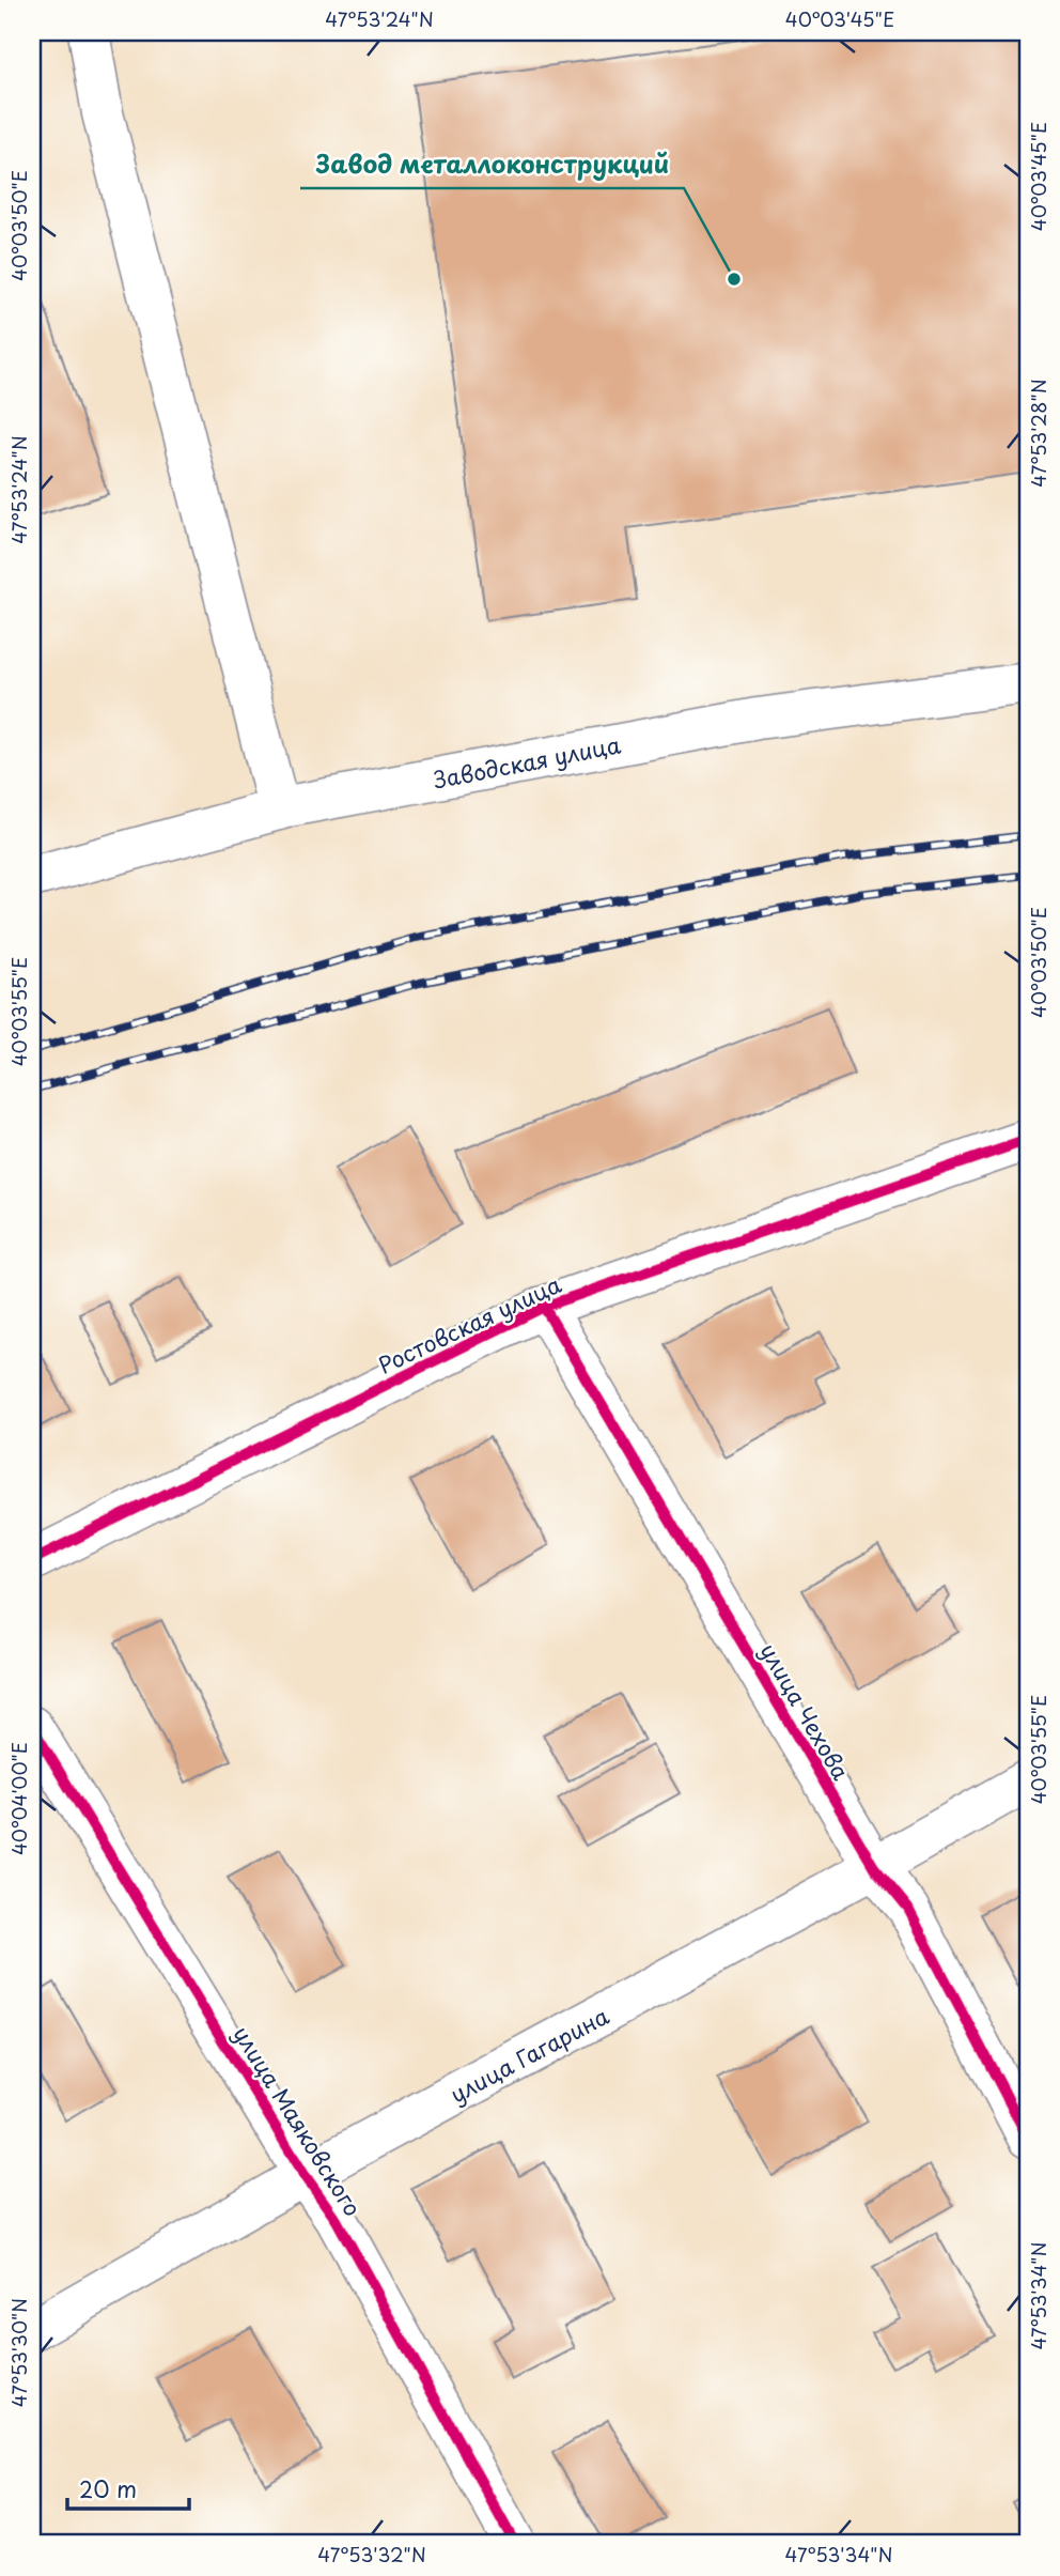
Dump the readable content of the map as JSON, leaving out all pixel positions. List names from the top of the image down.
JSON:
{
  "streets": {
    "street": [
      "Заводская улица",
      "Ростовская улица",
      "улица Чехова",
      "улица Гагарина",
      "улица Маяковского"
    ]
  },
  "crossings": [
    ["Ростовская улица", "улица Чехова"],
    ["улица Чехова", "улица Гагарина"],
    ["улица Гагарина", "улица Маяковского"]
  ],
  "places": ["Завод металлоконструкций"],
  "scale_bar": "20 m",
  "coordinates": [
    "47°53'24\"N",
    "40°03'45\"E",
    "40°03'50\"E",
    "47°53'28\"N",
    "40°03'55\"E",
    "40°04'00\"E",
    "47°53'34\"N",
    "47°53'30\"N",
    "47°53'32\"N"
  ]
}
